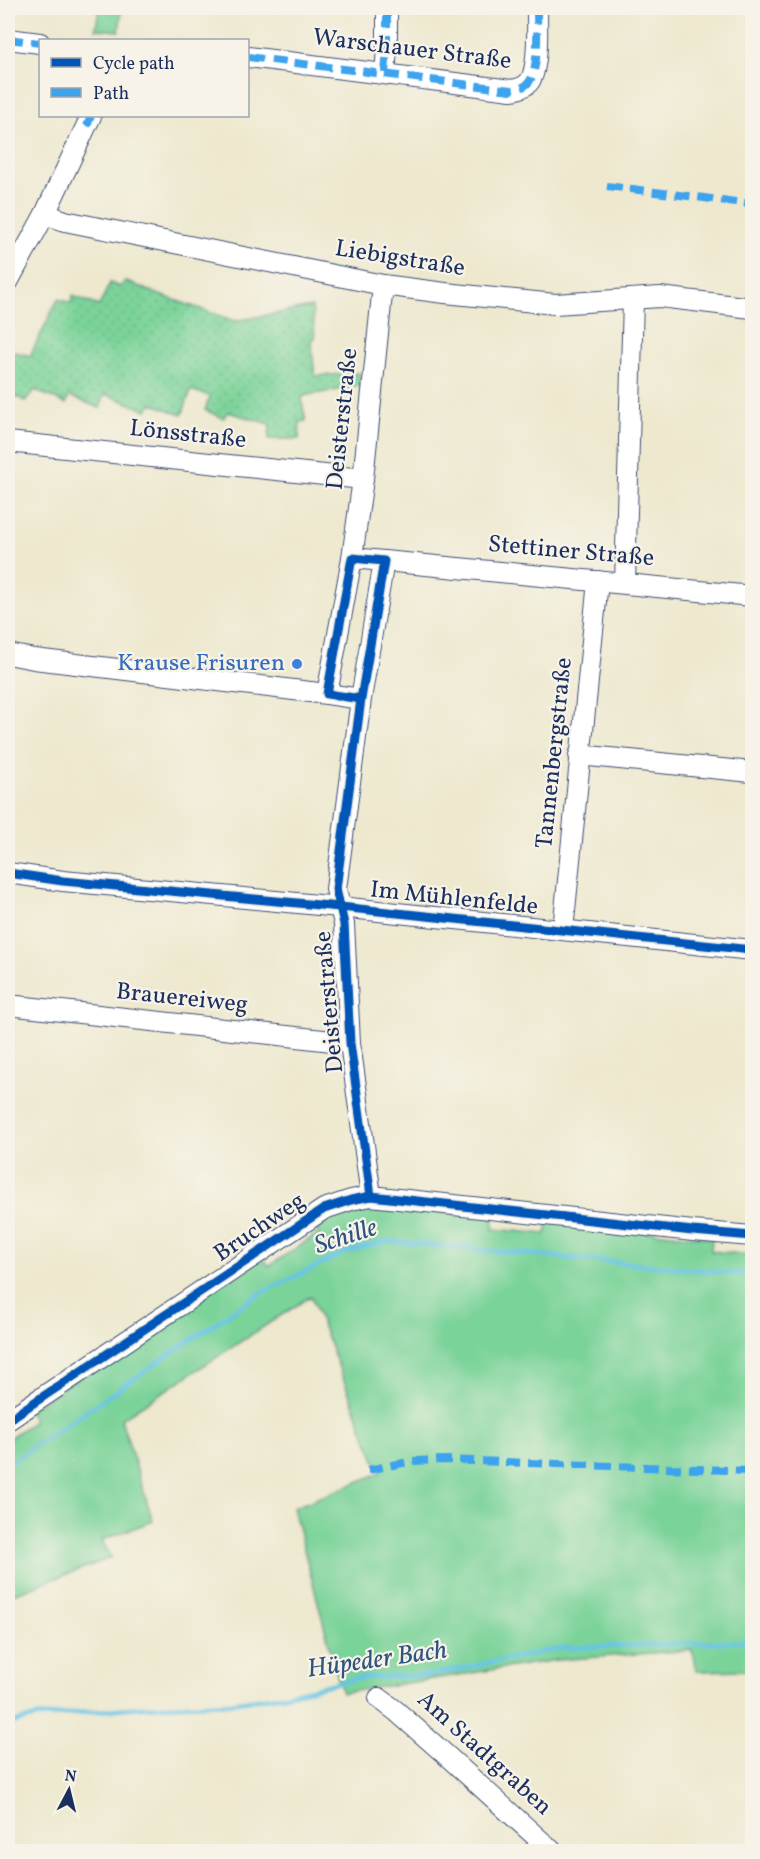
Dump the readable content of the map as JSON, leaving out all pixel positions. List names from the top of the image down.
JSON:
{
  "streets": {
    "street": [
      "Warschauer Straße",
      "Liebigstraße",
      "Deisterstraße",
      "Lönsstraße",
      "Stettiner Straße",
      "Tannenbergstraße",
      "Im Mühlenfelde",
      "Brauereiweg",
      "Bruchweg",
      "Am Stadtgraben"
    ]
  },
  "crossings": [
    ["Liebigstraße", "Deisterstraße"],
    ["Deisterstraße", "Lönsstraße"],
    ["Deisterstraße", "Stettiner Straße"],
    ["Deisterstraße", "Im Mühlenfelde"],
    ["Deisterstraße", "Brauereiweg"],
    ["Deisterstraße", "Bruchweg"],
    ["Stettiner Straße", "Tannenbergstraße"],
    ["Tannenbergstraße", "Im Mühlenfelde"]
  ],
  "water": ["Schille", "Hüpeder Bach"],
  "places": ["Krause Frisuren"],
  "legend": ["Cycle path", "Path"],
  "north": "top"
}
